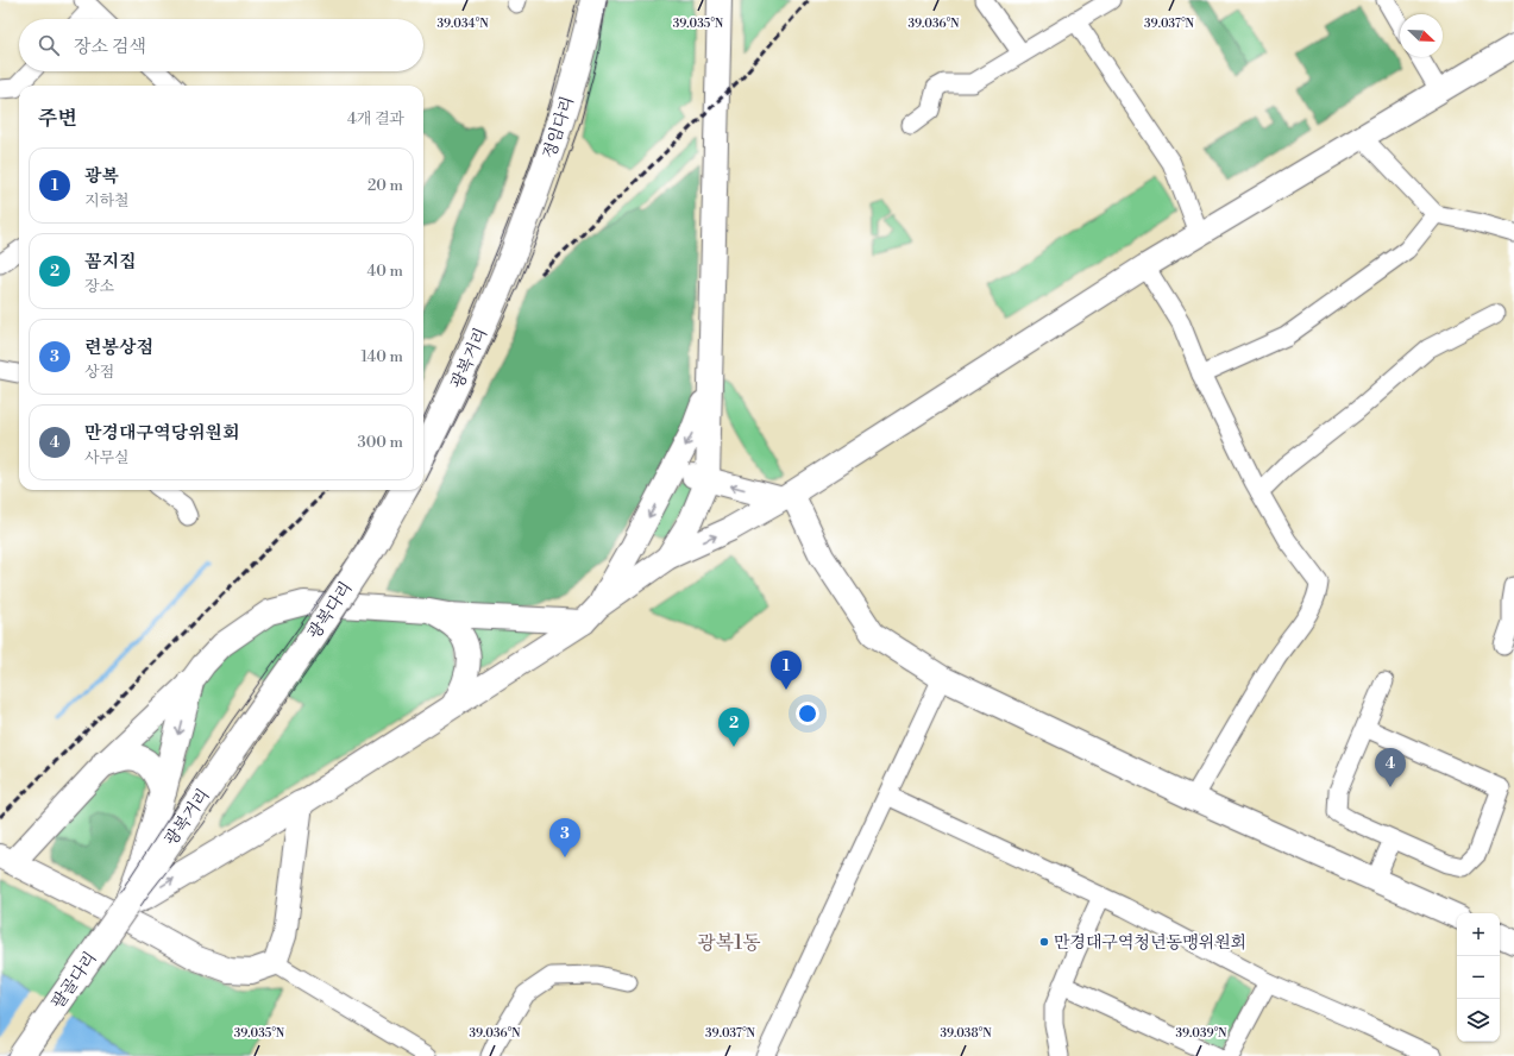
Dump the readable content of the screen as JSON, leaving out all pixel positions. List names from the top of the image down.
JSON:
{
  "streets": {
    "highway": [
      "정임다리",
      "광복거리",
      "광복다리",
      "팔골다리"
    ]
  },
  "crossings": [
    ["정임다리", "광복거리"],
    ["광복거리", "광복다리"],
    ["광복거리", "팔골다리"]
  ],
  "districts": ["광복1동"],
  "places": ["만경대구역청년동맹위원회"],
  "north": "bottom right",
  "page": {
    "search": "장소 검색",
    "heading": ["주변", "4개 결과"],
    "list": [
      {
        "mark": "1",
        "name": "광복",
        "note": "지하철",
        "value": "20 m"
      },
      {
        "mark": "2",
        "name": "꼼지집",
        "note": "장소",
        "value": "40 m"
      },
      {
        "mark": "3",
        "name": "련봉상점",
        "note": "상점",
        "value": "140 m"
      },
      {
        "mark": "4",
        "name": "만경대구역당위원회",
        "note": "사무실",
        "value": "300 m"
      }
    ],
    "pins": [
      "1",
      "2",
      "4",
      "3"
    ],
    "map_buttons": ["+", "−"]
  },
  "coordinates": [
    "39.034°N",
    "39.035°N",
    "39.036°N",
    "39.037°N",
    "39.038°N",
    "39.039°N"
  ]
}
